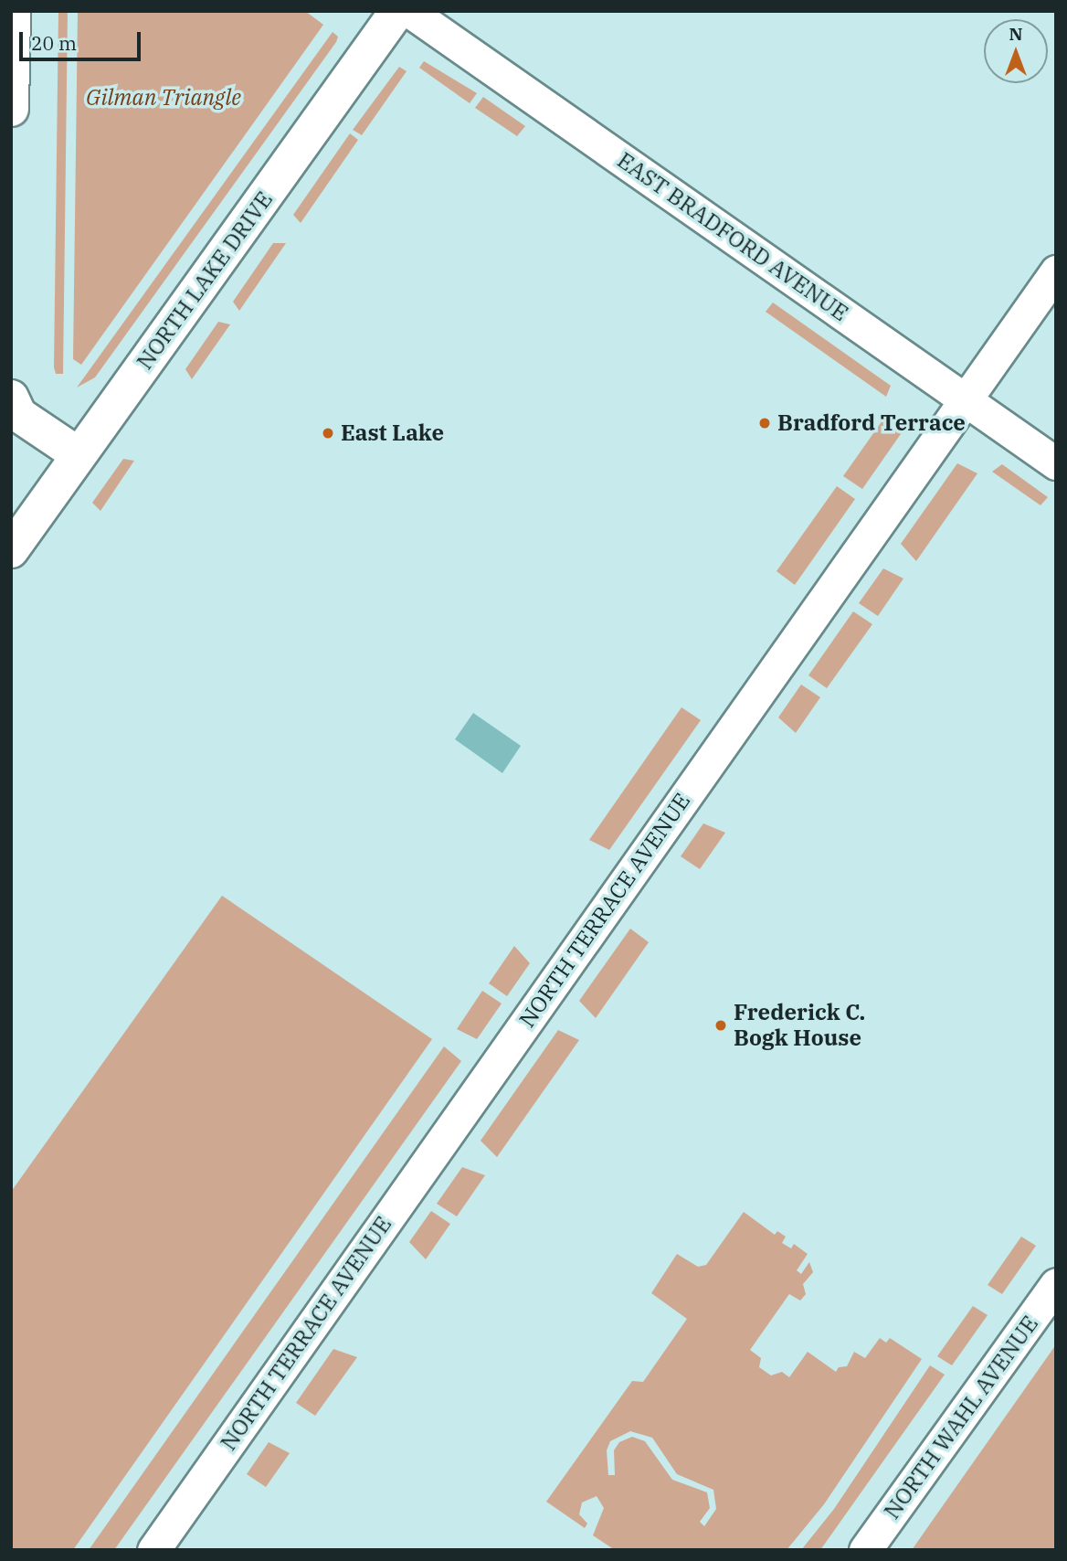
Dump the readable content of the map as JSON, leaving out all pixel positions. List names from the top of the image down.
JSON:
{
  "streets": {
    "street": [
      "EAST BRADFORD AVENUE",
      "NORTH LAKE DRIVE",
      "NORTH TERRACE AVENUE",
      "NORTH WAHL AVENUE"
    ]
  },
  "crossings": [
    ["EAST BRADFORD AVENUE", "NORTH TERRACE AVENUE"]
  ],
  "parks": ["Gilman Triangle"],
  "places": ["Bradford Terrace", "East Lake", "Frederick C. Bogk House"],
  "scale_bar": "20 m",
  "north": "top"
}
